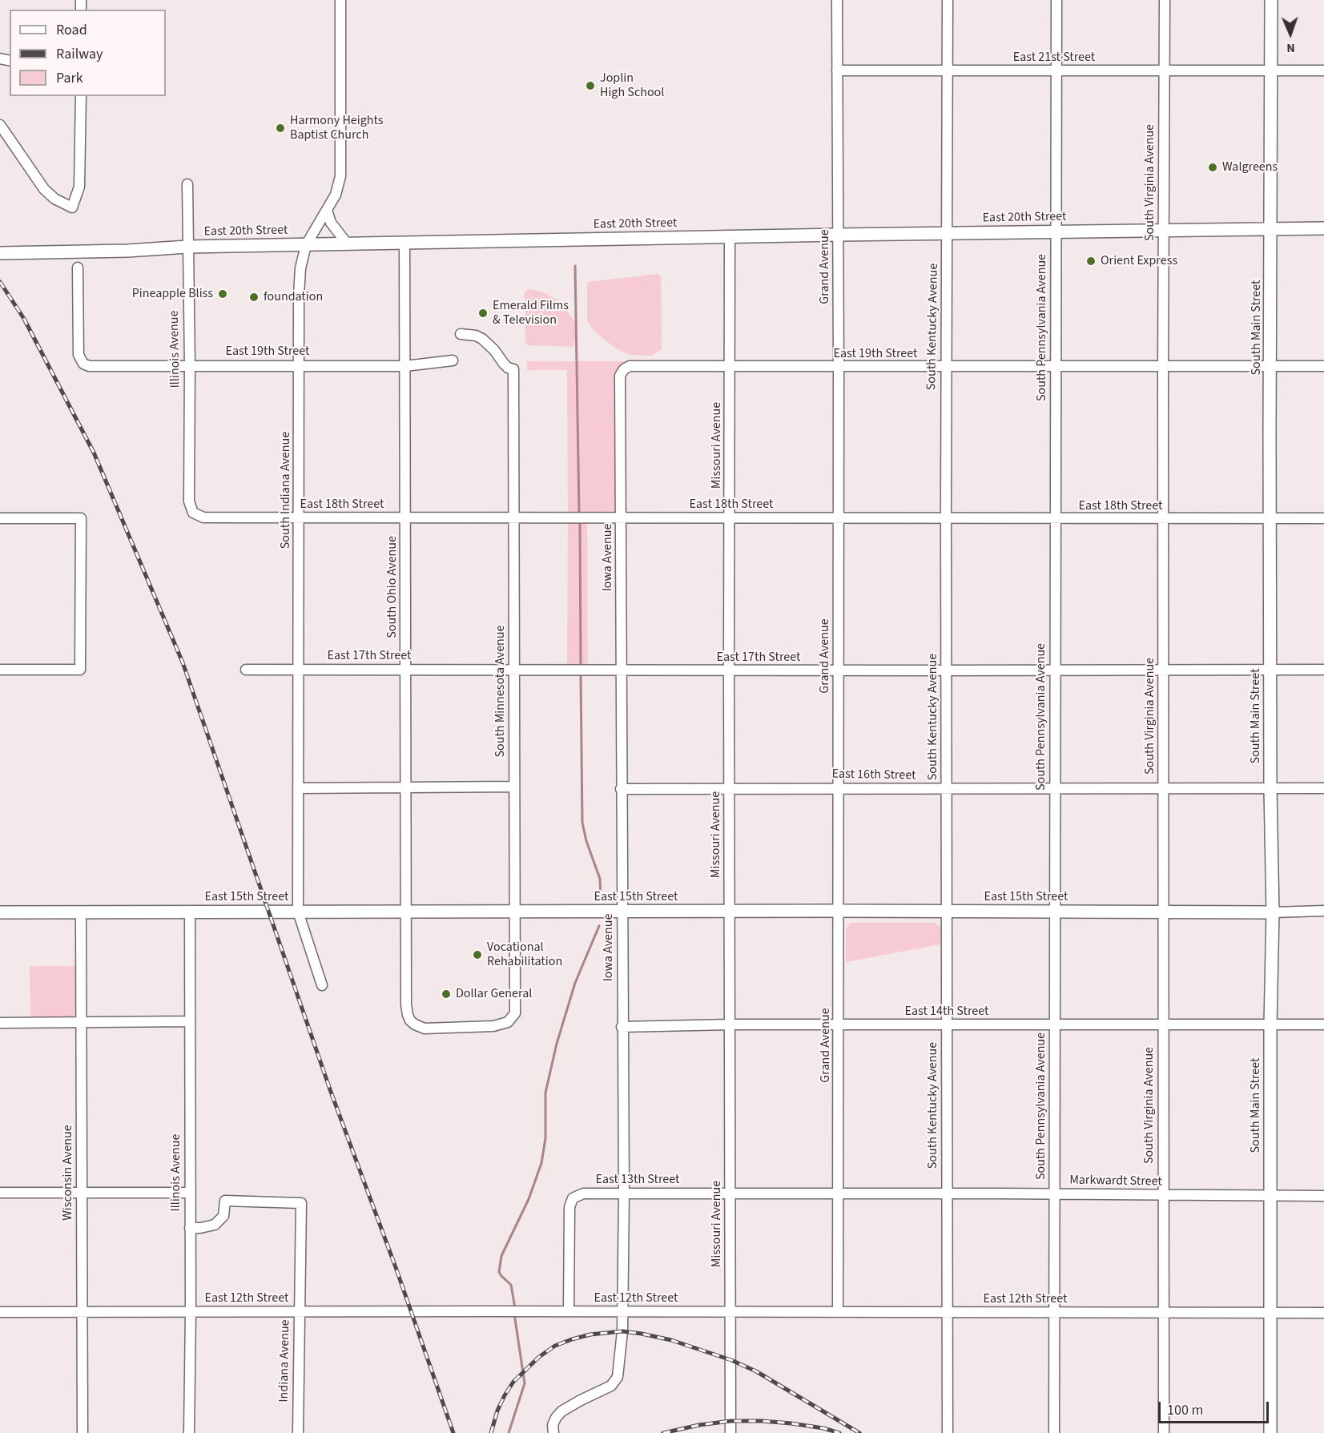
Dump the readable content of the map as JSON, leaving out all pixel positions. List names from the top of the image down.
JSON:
{
  "streets": {
    "main road": ["East 20th Street", "South Main Street", "East 15th Street"],
    "street": [
      "East 21st Street",
      "South Virginia Avenue",
      "Grand Avenue",
      "South Kentucky Avenue",
      "South Pennsylvania Avenue",
      "Illinois Avenue",
      "East 19th Street",
      "Missouri Avenue",
      "South Indiana Avenue",
      "East 18th Street",
      "Iowa Avenue",
      "South Ohio Avenue",
      "East 17th Street",
      "South Minnesota Avenue",
      "East 16th Street",
      "East 14th Street",
      "Wisconsin Avenue",
      "East 13th Street",
      "Markwardt Street",
      "East 12th Street",
      "Indiana Avenue"
    ]
  },
  "crossings": [
    ["East 21st Street", "South Virginia Avenue"],
    ["East 21st Street", "Grand Avenue"],
    ["East 21st Street", "South Kentucky Avenue"],
    ["East 21st Street", "South Pennsylvania Avenue"],
    ["East 21st Street", "South Main Street"],
    ["South Virginia Avenue", "East 20th Street"],
    ["South Virginia Avenue", "East 19th Street"],
    ["South Virginia Avenue", "East 18th Street"],
    ["South Virginia Avenue", "East 17th Street"],
    ["South Virginia Avenue", "East 16th Street"],
    ["South Virginia Avenue", "East 15th Street"],
    ["South Virginia Avenue", "East 14th Street"],
    ["South Virginia Avenue", "Markwardt Street"],
    ["South Virginia Avenue", "East 12th Street"],
    ["East 20th Street", "Grand Avenue"],
    ["East 20th Street", "South Kentucky Avenue"],
    ["East 20th Street", "South Pennsylvania Avenue"],
    ["East 20th Street", "South Main Street"],
    ["East 20th Street", "Illinois Avenue"],
    ["East 20th Street", "Missouri Avenue"],
    ["East 20th Street", "South Indiana Avenue"],
    ["East 20th Street", "South Ohio Avenue"],
    ["Grand Avenue", "East 19th Street"],
    ["Grand Avenue", "East 18th Street"],
    ["Grand Avenue", "East 17th Street"],
    ["Grand Avenue", "East 16th Street"],
    ["Grand Avenue", "East 15th Street"],
    ["Grand Avenue", "East 14th Street"],
    ["Grand Avenue", "Markwardt Street"],
    ["Grand Avenue", "East 12th Street"],
    ["South Kentucky Avenue", "East 19th Street"],
    ["South Kentucky Avenue", "East 18th Street"],
    ["South Kentucky Avenue", "East 17th Street"],
    ["South Kentucky Avenue", "East 16th Street"],
    ["South Kentucky Avenue", "East 15th Street"],
    ["South Kentucky Avenue", "East 14th Street"],
    ["South Kentucky Avenue", "Markwardt Street"],
    ["South Kentucky Avenue", "East 12th Street"],
    ["South Pennsylvania Avenue", "East 19th Street"],
    ["South Pennsylvania Avenue", "East 18th Street"],
    ["South Pennsylvania Avenue", "East 17th Street"],
    ["South Pennsylvania Avenue", "East 16th Street"],
    ["South Pennsylvania Avenue", "East 15th Street"],
    ["South Pennsylvania Avenue", "East 14th Street"],
    ["South Pennsylvania Avenue", "Markwardt Street"],
    ["South Pennsylvania Avenue", "East 12th Street"],
    ["South Main Street", "East 19th Street"],
    ["South Main Street", "East 18th Street"],
    ["South Main Street", "East 17th Street"],
    ["South Main Street", "East 16th Street"],
    ["South Main Street", "East 15th Street"],
    ["South Main Street", "East 14th Street"],
    ["South Main Street", "Markwardt Street"],
    ["South Main Street", "East 12th Street"],
    ["Illinois Avenue", "East 19th Street"],
    ["Illinois Avenue", "East 18th Street"],
    ["Illinois Avenue", "East 15th Street"],
    ["Illinois Avenue", "East 12th Street"],
    ["Illinois Avenue", "Indiana Avenue"],
    ["East 19th Street", "Missouri Avenue"],
    ["East 19th Street", "South Indiana Avenue"],
    ["East 19th Street", "Iowa Avenue"],
    ["East 19th Street", "South Ohio Avenue"],
    ["Missouri Avenue", "East 18th Street"],
    ["Missouri Avenue", "East 17th Street"],
    ["Missouri Avenue", "East 16th Street"],
    ["Missouri Avenue", "East 15th Street"],
    ["Missouri Avenue", "East 14th Street"],
    ["Missouri Avenue", "East 13th Street"],
    ["Missouri Avenue", "Markwardt Street"],
    ["Missouri Avenue", "East 12th Street"],
    ["South Indiana Avenue", "East 18th Street"],
    ["South Indiana Avenue", "East 17th Street"],
    ["South Indiana Avenue", "East 15th Street"],
    ["East 18th Street", "Iowa Avenue"],
    ["East 18th Street", "South Ohio Avenue"],
    ["East 18th Street", "South Minnesota Avenue"],
    ["Iowa Avenue", "East 17th Street"],
    ["Iowa Avenue", "East 16th Street"],
    ["Iowa Avenue", "East 15th Street"],
    ["Iowa Avenue", "East 14th Street"],
    ["Iowa Avenue", "East 13th Street"],
    ["Iowa Avenue", "East 12th Street"],
    ["South Ohio Avenue", "East 17th Street"],
    ["South Ohio Avenue", "South Minnesota Avenue"],
    ["South Ohio Avenue", "East 15th Street"],
    ["East 17th Street", "South Minnesota Avenue"],
    ["South Minnesota Avenue", "East 15th Street"],
    ["East 15th Street", "Wisconsin Avenue"],
    ["Wisconsin Avenue", "East 12th Street"],
    ["East 13th Street", "Markwardt Street"],
    ["East 13th Street", "East 12th Street"],
    ["East 12th Street", "Indiana Avenue"]
  ],
  "places": [
    "Joplin High School",
    "Harmony Heights Baptist Church",
    "Walgreens",
    "Orient Express",
    "Pineapple Bliss",
    "foundation",
    "Emerald Films & Television",
    "Vocational Rehabilitation",
    "Dollar General"
  ],
  "legend": ["Road", "Railway", "Park"],
  "scale_bar": "100 m",
  "north": "bottom"
}
